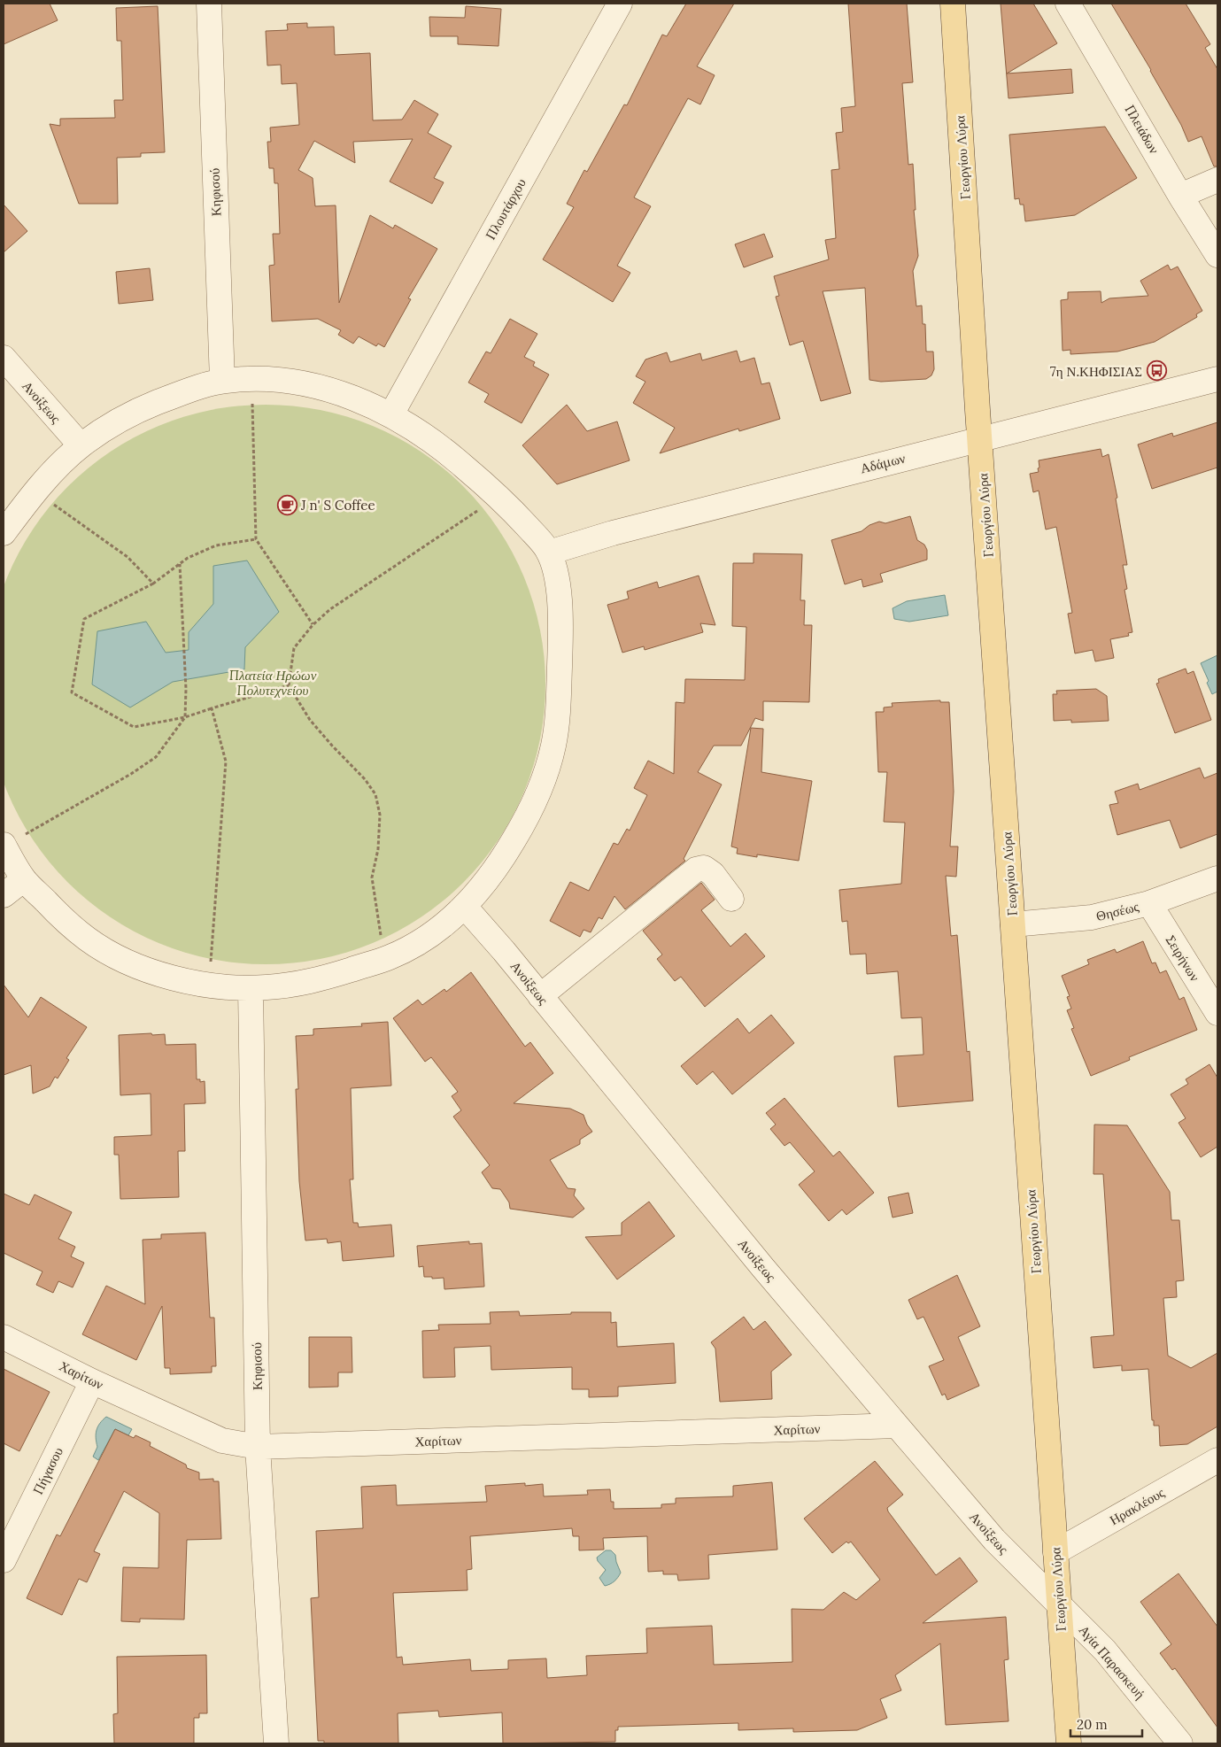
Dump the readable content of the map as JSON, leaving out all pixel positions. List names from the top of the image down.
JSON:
{
  "streets": {
    "main road": ["Γεωργίου Λύρα"],
    "street": [
      "Πλειάδων",
      "Κηφισού",
      "Πλουτάρχου",
      "Ανοίξεως",
      "Αδάμων",
      "Θησέως",
      "Σειρήνων",
      "Χαρίτων",
      "Πήγασου",
      "Ηρακλέους",
      "Αγία Παρασκευή"
    ]
  },
  "crossings": [
    ["Γεωργίου Λύρα", "Ανοίξεως"],
    ["Γεωργίου Λύρα", "Αδάμων"],
    ["Γεωργίου Λύρα", "Θησέως"],
    ["Γεωργίου Λύρα", "Ηρακλέους"],
    ["Γεωργίου Λύρα", "Αγία Παρασκευή"],
    ["Κηφισού", "Χαρίτων"],
    ["Ανοίξεως", "Χαρίτων"],
    ["Ανοίξεως", "Αγία Παρασκευή"],
    ["Θησέως", "Σειρήνων"],
    ["Χαρίτων", "Πήγασου"]
  ],
  "parks": ["Πλατεία Ηρώων Πολυτεχνείου"],
  "places": {
    "bus stop": ["7η Ν.ΚΗΦΙΣΙΑΣ"],
    "cafe": ["J n' S Coffee"]
  },
  "scale_bar": "20 m"
}
